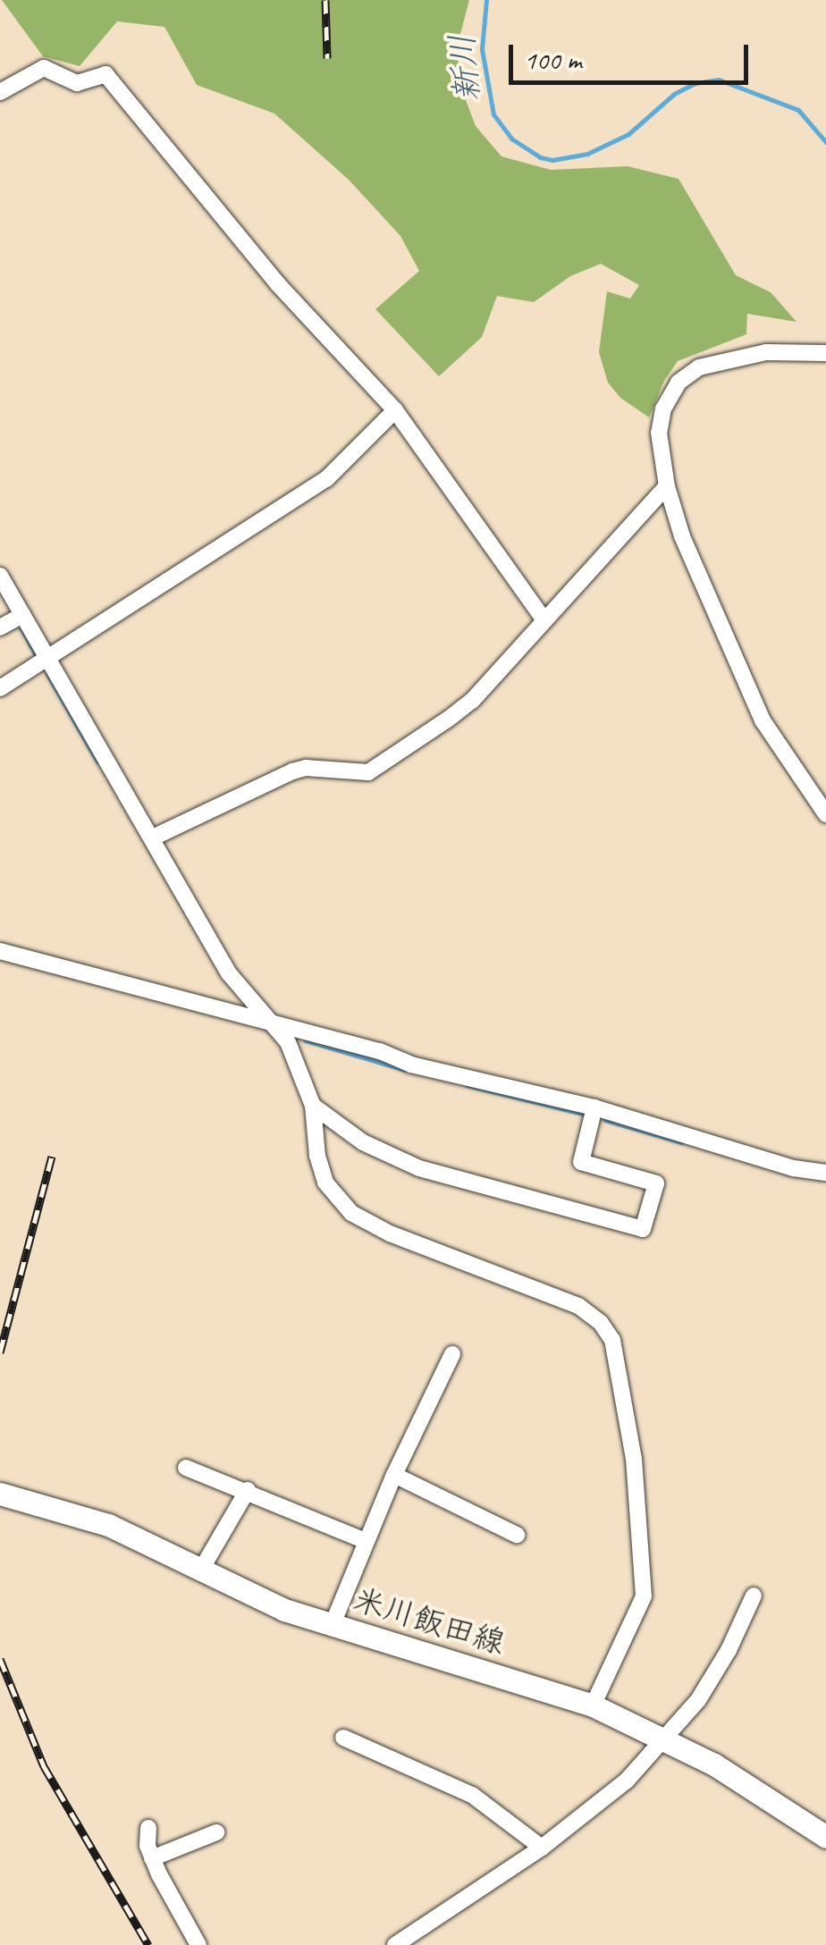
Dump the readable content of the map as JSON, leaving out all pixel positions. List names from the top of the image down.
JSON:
{
  "streets": {
    "main road": ["米川飯田線"]
  },
  "water": ["新川"],
  "scale_bar": "100 m"
}
